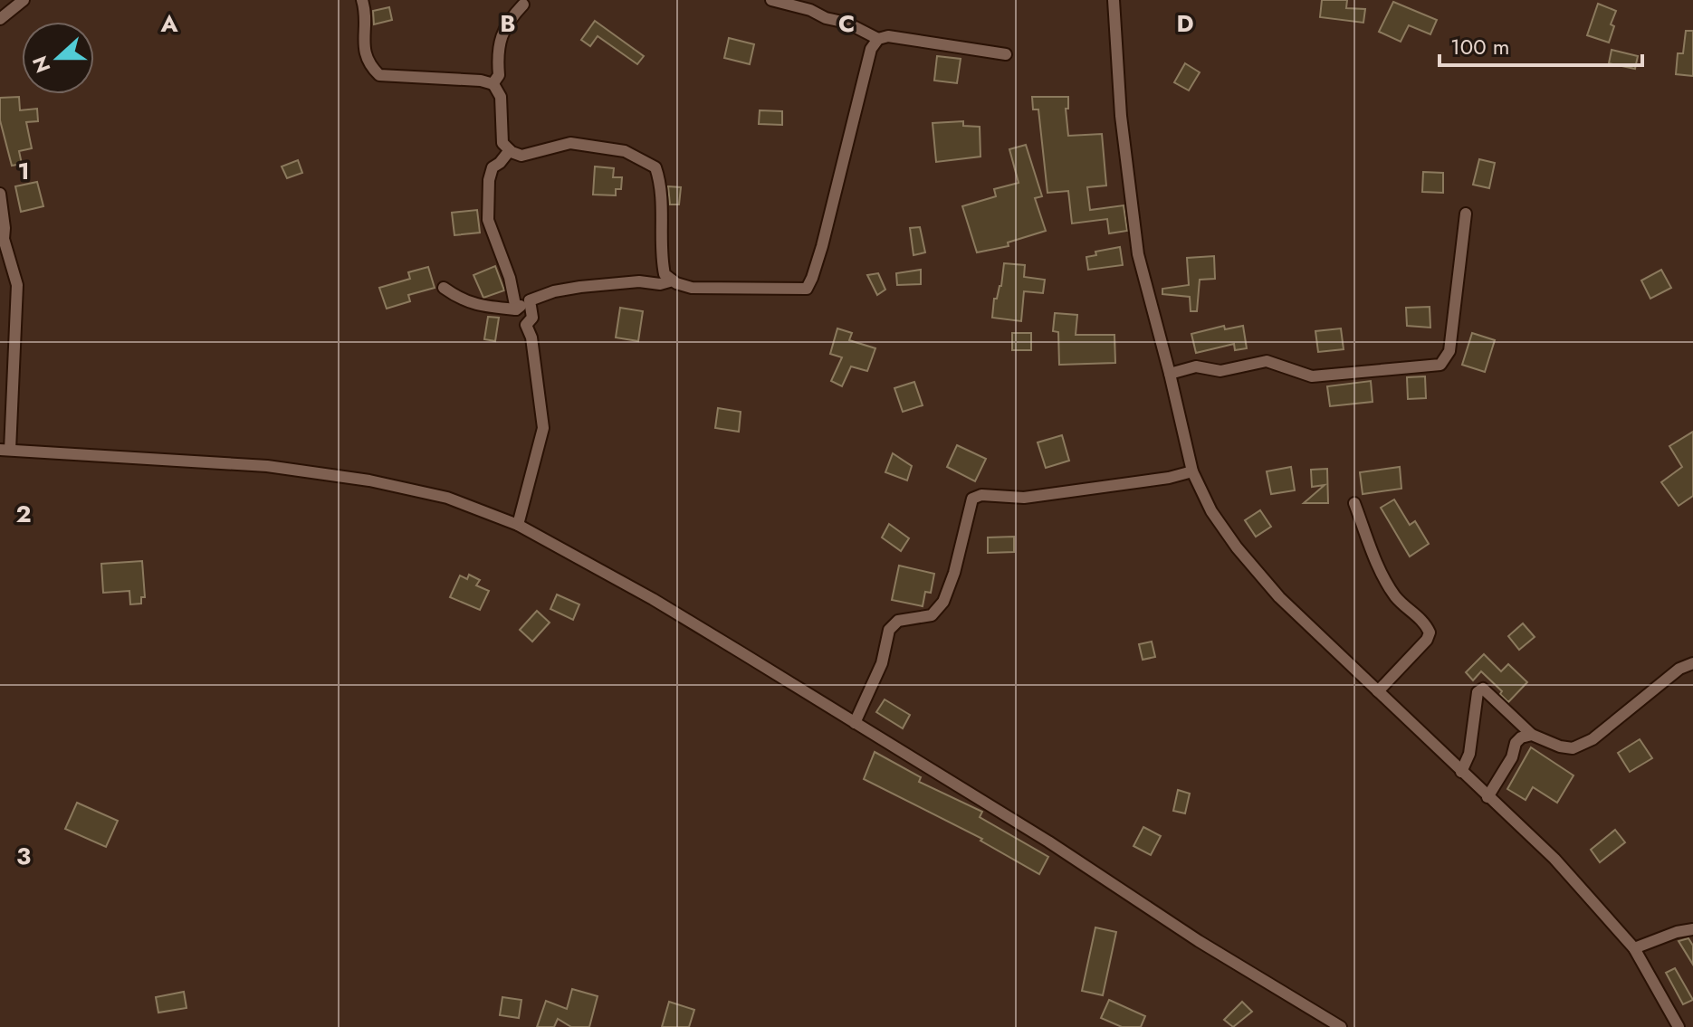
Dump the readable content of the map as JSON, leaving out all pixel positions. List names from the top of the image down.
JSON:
{
  "scale_bar": "100 m",
  "north": "left",
  "grid": {
    "columns": [
      "A",
      "B",
      "C",
      "D"
    ],
    "rows": ["1", "2", "3"]
  }
}
